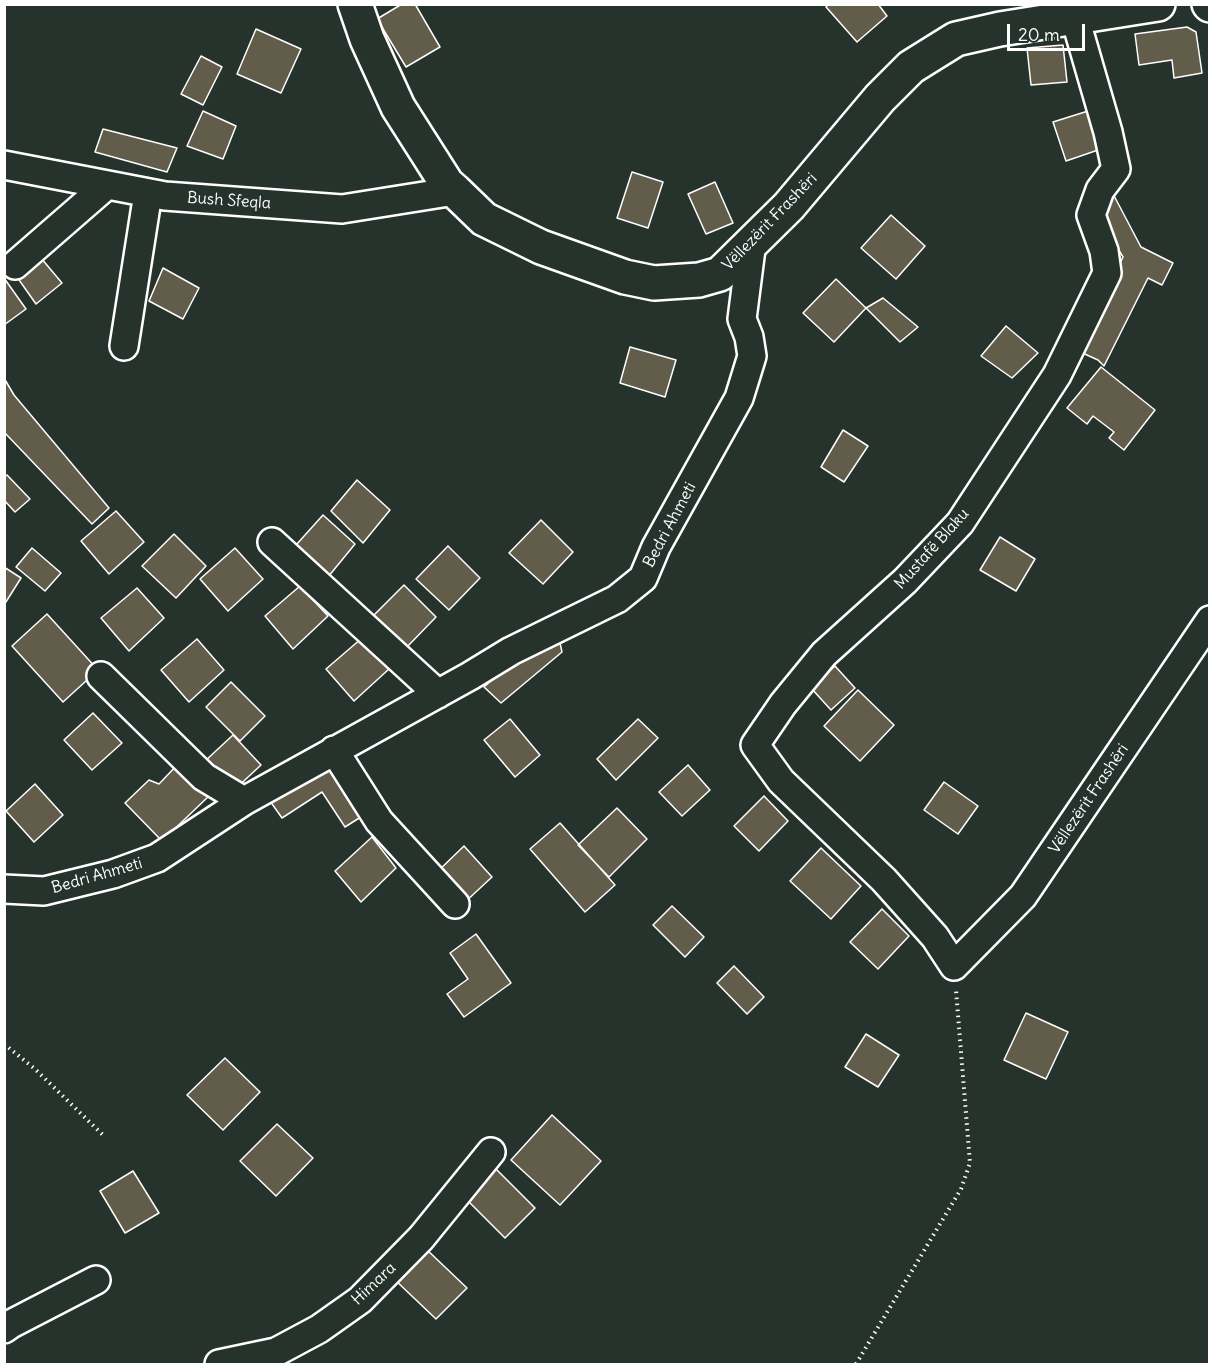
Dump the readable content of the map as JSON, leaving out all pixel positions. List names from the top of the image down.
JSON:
{
  "streets": {
    "street": [
      "Bush Sfeqla",
      "Vëllezërit Frashëri",
      "Bedri Ahmeti",
      "Mustafë Blaku",
      "Himara"
    ]
  },
  "crossings": [
    ["Bush Sfeqla", "Vëllezërit Frashëri"],
    ["Vëllezërit Frashëri", "Bedri Ahmeti"],
    ["Vëllezërit Frashëri", "Mustafë Blaku"]
  ],
  "scale_bar": "20 m"
}
